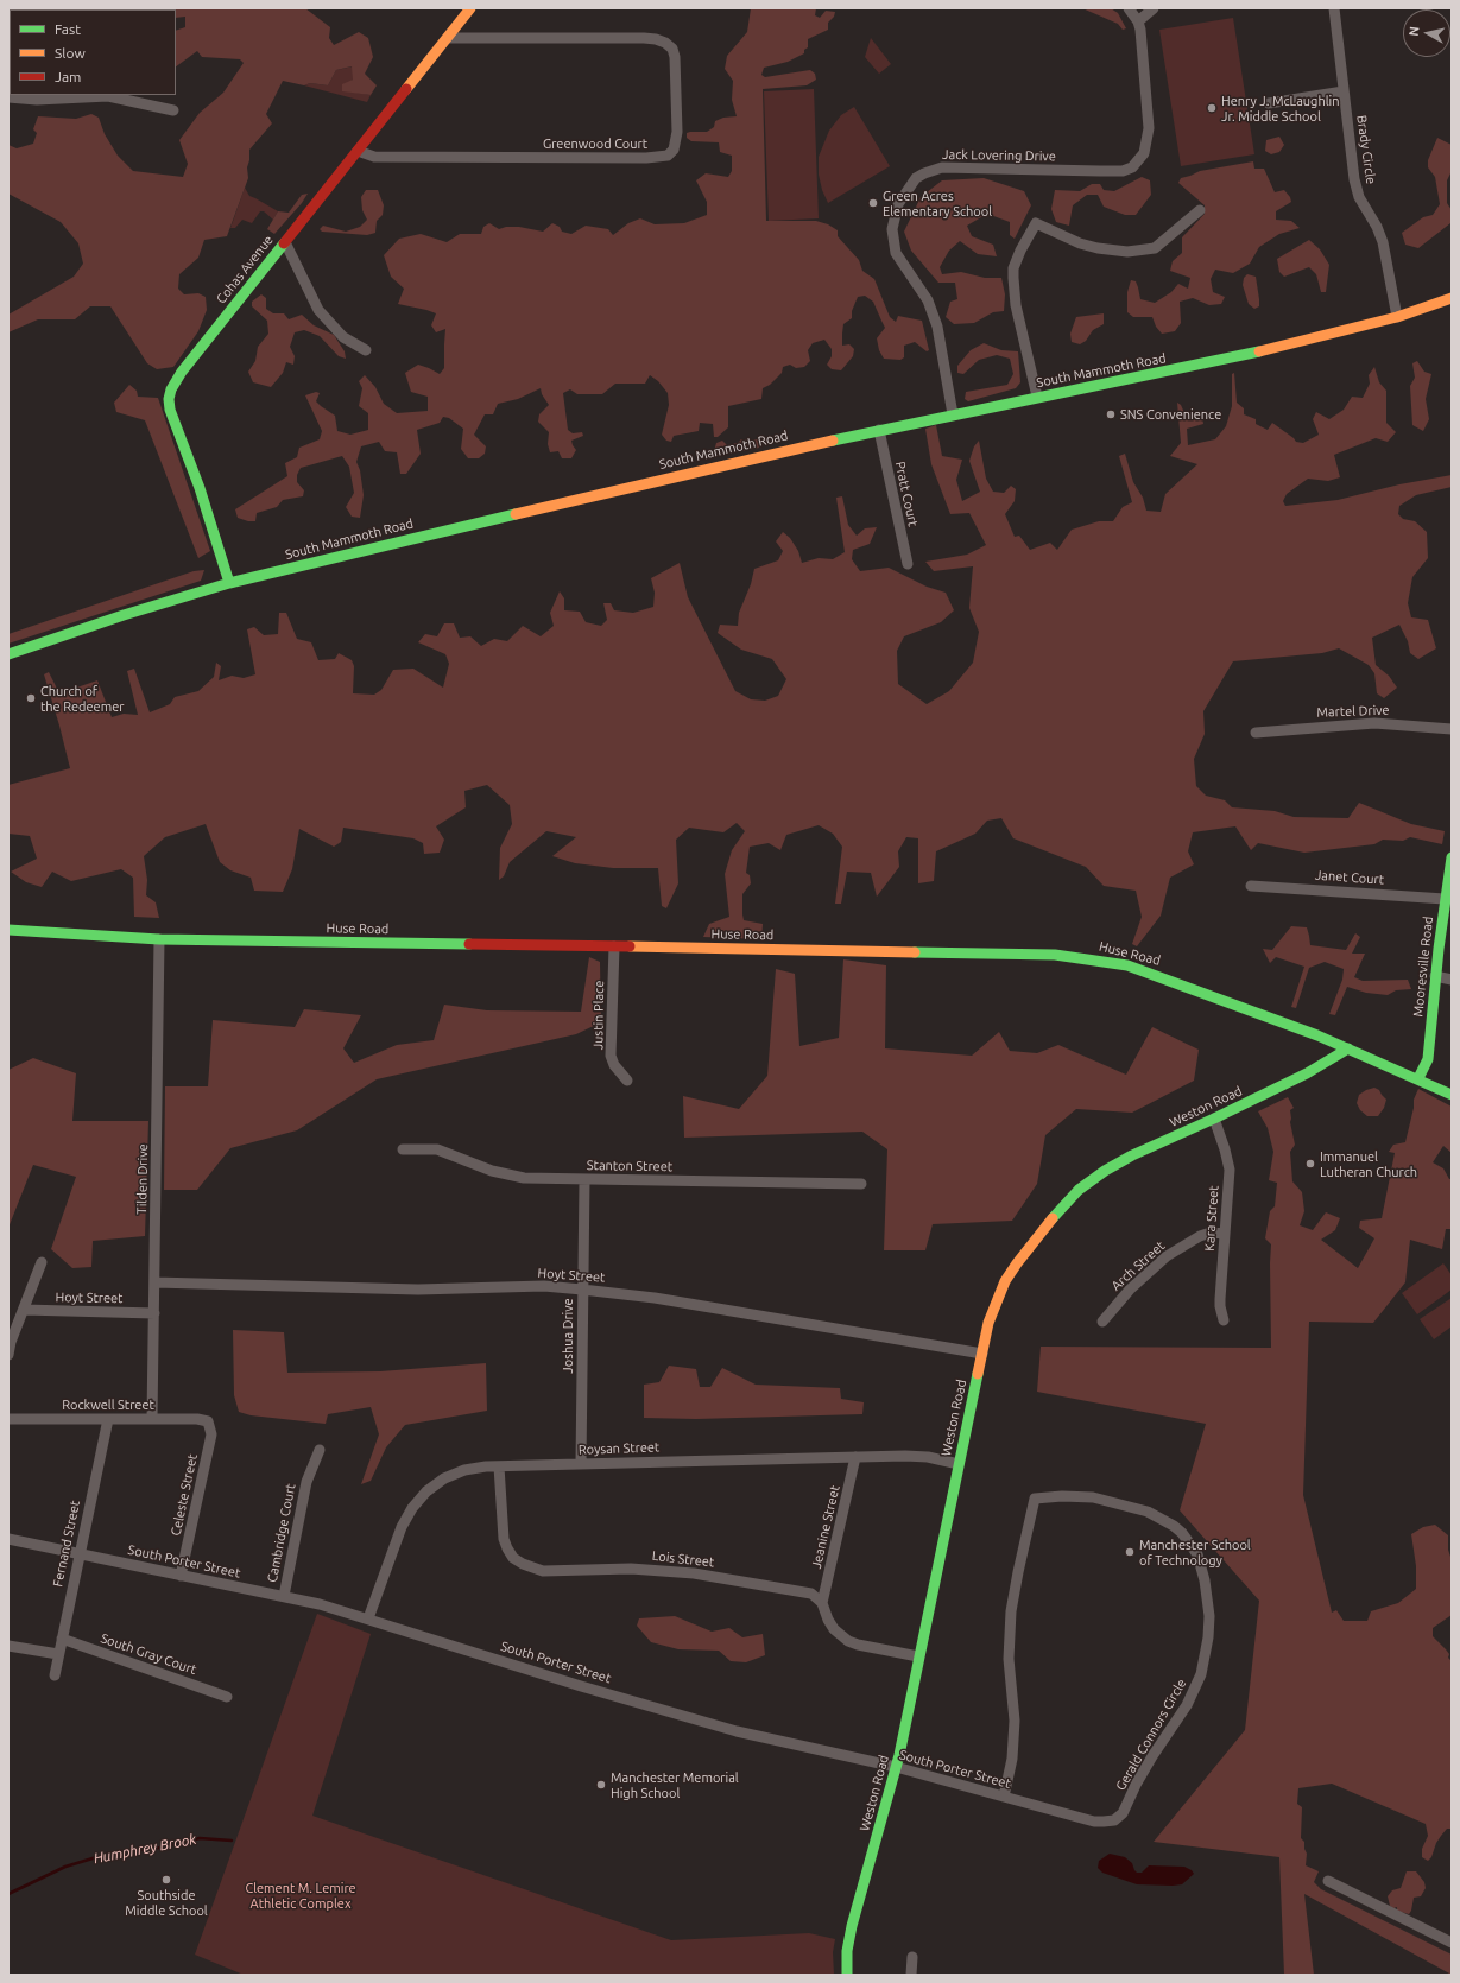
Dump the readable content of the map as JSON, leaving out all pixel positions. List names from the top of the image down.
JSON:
{
  "streets": {
    "street": [
      "Greenwood Court",
      "Brady Circle",
      "Jack Lovering Drive",
      "Cohas Avenue",
      "South Mammoth Road",
      "Pratt Court",
      "Martel Drive",
      "Janet Court",
      "Huse Road",
      "Mooresville Road",
      "Justin Place",
      "Weston Road",
      "Stanton Street",
      "Tilden Drive",
      "Kara Street",
      "Arch Street",
      "Hoyt Street",
      "Joshua Drive",
      "Rockwell Street",
      "Roysan Street",
      "Celeste Street",
      "Jeanine Street",
      "Cambridge Court",
      "Fernand Street",
      "Lois Street",
      "South Porter Street",
      "South Gray Court",
      "Gerald Connors Circle"
    ]
  },
  "crossings": [
    ["Greenwood Court", "Cohas Avenue"],
    ["Brady Circle", "South Mammoth Road"],
    ["Jack Lovering Drive", "South Mammoth Road"],
    ["Cohas Avenue", "South Mammoth Road"],
    ["South Mammoth Road", "Pratt Court"],
    ["Janet Court", "Mooresville Road"],
    ["Huse Road", "Mooresville Road"],
    ["Huse Road", "Justin Place"],
    ["Huse Road", "Weston Road"],
    ["Huse Road", "Tilden Drive"],
    ["Weston Road", "Kara Street"],
    ["Weston Road", "Hoyt Street"],
    ["Weston Road", "Roysan Street"],
    ["Weston Road", "South Porter Street"],
    ["Stanton Street", "Joshua Drive"],
    ["Tilden Drive", "Hoyt Street"],
    ["Tilden Drive", "Rockwell Street"],
    ["Kara Street", "Arch Street"],
    ["Hoyt Street", "Joshua Drive"],
    ["Joshua Drive", "Roysan Street"],
    ["Rockwell Street", "Celeste Street"],
    ["Rockwell Street", "Fernand Street"],
    ["Roysan Street", "Jeanine Street"],
    ["Roysan Street", "Lois Street"],
    ["Roysan Street", "South Porter Street"],
    ["Celeste Street", "South Porter Street"],
    ["Jeanine Street", "Lois Street"],
    ["Cambridge Court", "South Porter Street"],
    ["Fernand Street", "South Porter Street"],
    ["Fernand Street", "South Gray Court"],
    ["South Porter Street", "Gerald Connors Circle"]
  ],
  "water": ["Humphrey Brook"],
  "parks": ["Clement M. Lemire Athletic Complex"],
  "places": [
    "Henry J. McLaughlin Jr. Middle School",
    "Green Acres Elementary School",
    "SNS Convenience",
    "Church of the Redeemer",
    "Immanuel Lutheran Church",
    "Manchester School of Technology",
    "Manchester Memorial High School",
    "Southside Middle School"
  ],
  "legend": ["Fast", "Slow", "Jam"],
  "north": "left"
}
